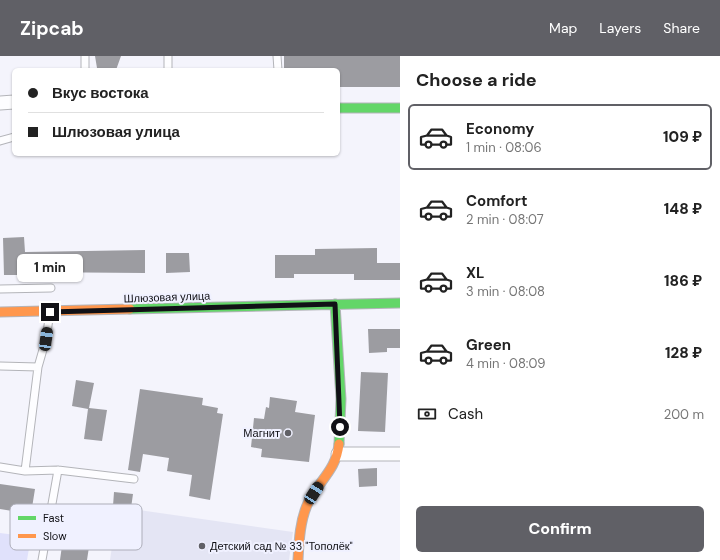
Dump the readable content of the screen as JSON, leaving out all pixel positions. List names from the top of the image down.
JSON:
{
  "streets": {
    "main road": ["Шлюзовая улица"]
  },
  "places": ["Магнит", "Детский сад № 33 \"Тополёк\""],
  "legend": ["Fast", "Slow"],
  "page": {
    "header": "Zipcab",
    "nav": ["Map", "Layers", "Share"],
    "heading": "Choose a ride",
    "banner": ["Вкус востока", "Шлюзовая улица"],
    "list": [
      {
        "name": "Economy",
        "note": "1 min · 08:06",
        "value": "109 ₽"
      },
      {
        "name": "Comfort",
        "note": "2 min · 08:07",
        "value": "148 ₽"
      },
      {
        "name": "XL",
        "note": "3 min · 08:08",
        "value": "186 ₽"
      },
      {
        "name": "Green",
        "note": "4 min · 08:09",
        "value": "128 ₽"
      }
    ],
    "bubble": "1 min",
    "pay": ["Cash", "200 m"],
    "buttons": "Confirm"
  }
}
